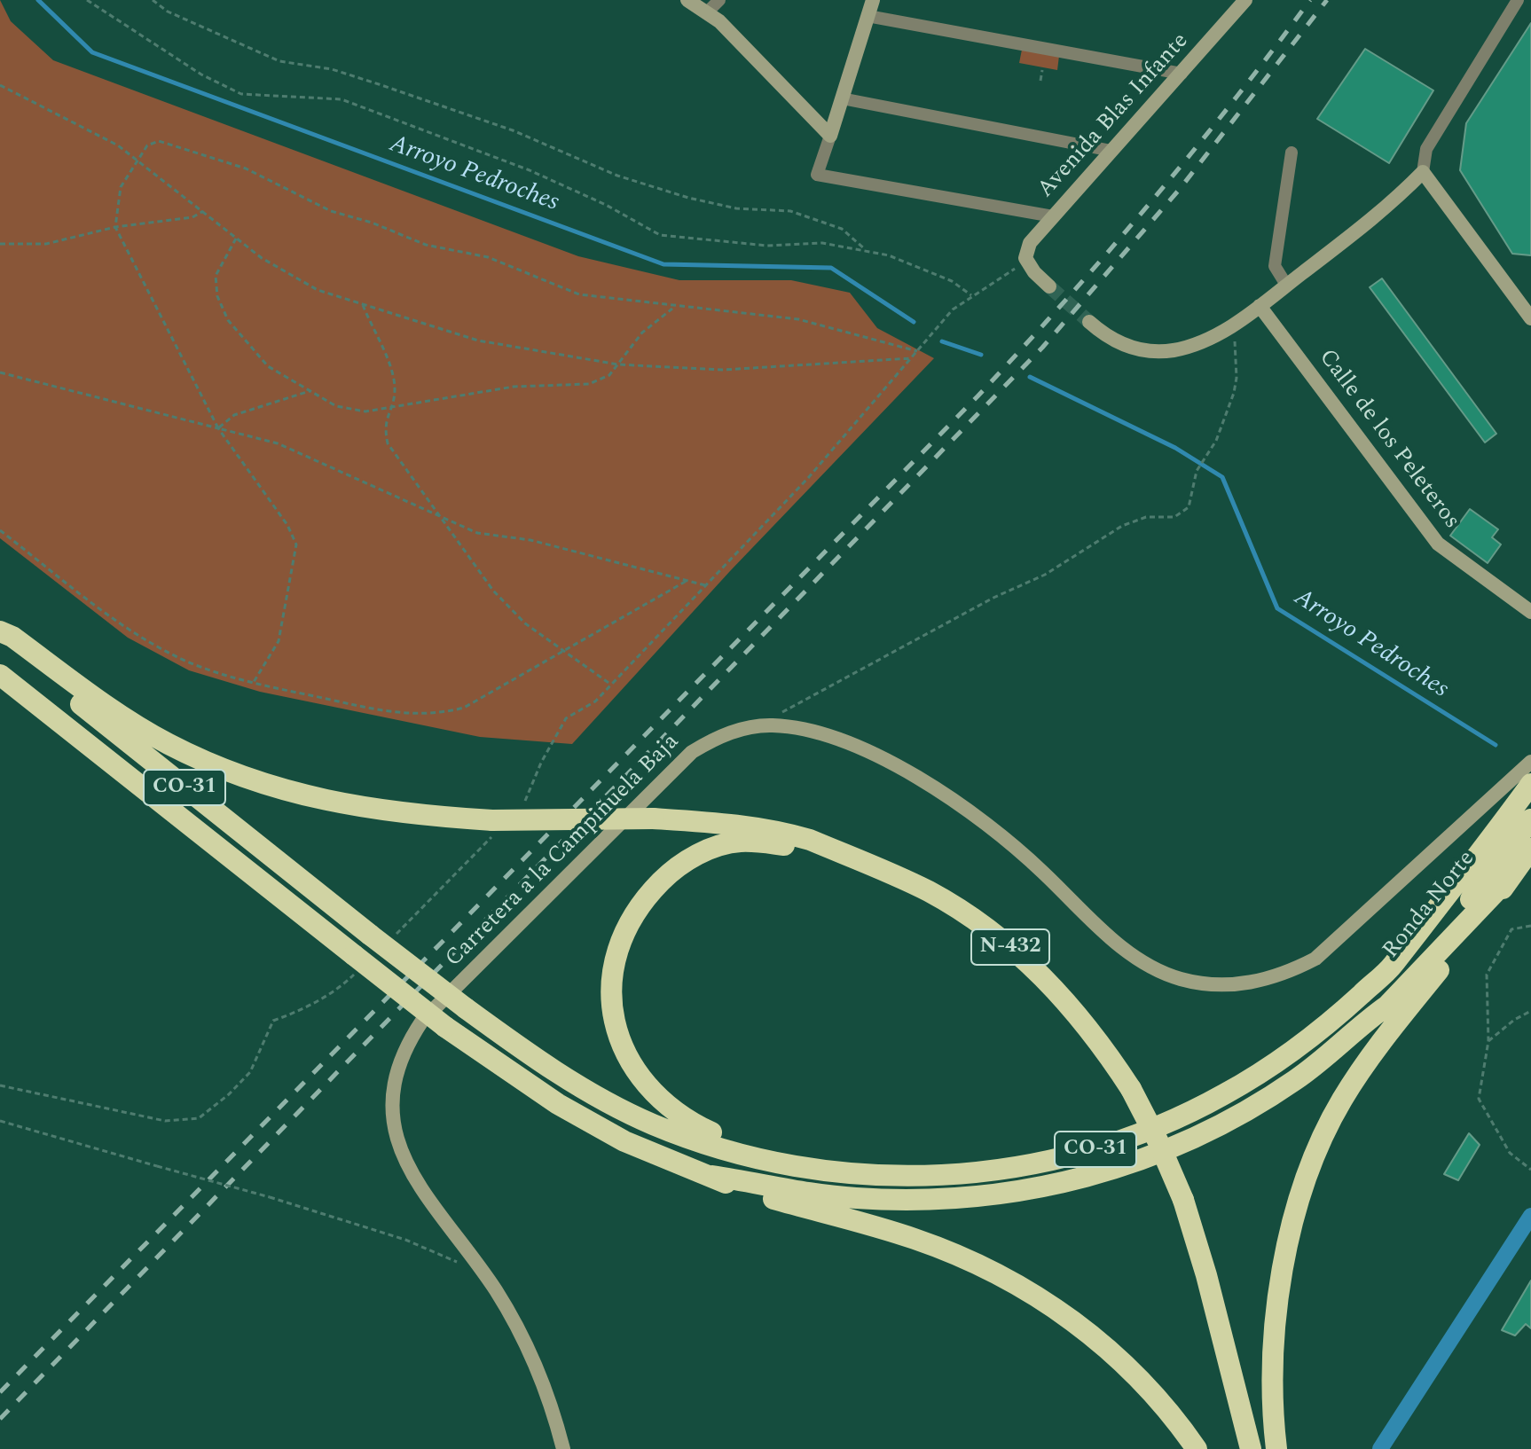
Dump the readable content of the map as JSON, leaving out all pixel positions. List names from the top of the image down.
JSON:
{
  "streets": {
    "highway": ["CO-31", "Ronda Norte", "N-432"],
    "street": ["Avenida Blas Infante", "Calle de los Peleteros", "Carretera a la Campiñuela Baja"]
  },
  "crossings": [
    ["CO-31", "Ronda Norte"]
  ],
  "water": ["Arroyo Pedroches"]
}
